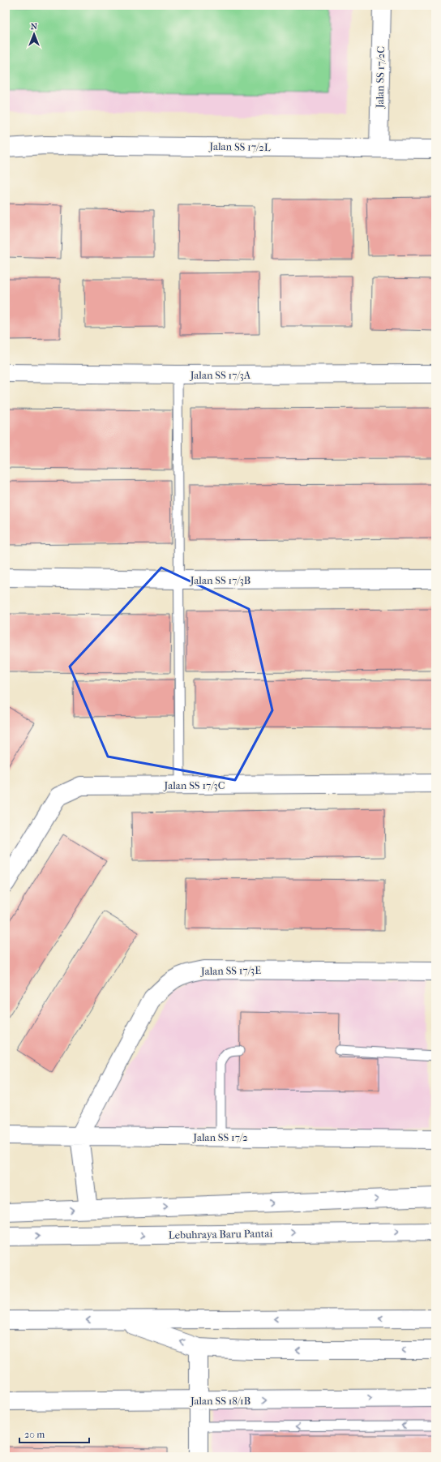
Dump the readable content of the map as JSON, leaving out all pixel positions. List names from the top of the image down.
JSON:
{
  "streets": {
    "main road": [
      "Jalan SS 17/2C",
      "Jalan SS 17/2L",
      "Jalan SS 17/3A",
      "Jalan SS 17/3B",
      "Jalan SS 17/3C",
      "Jalan SS 17/3E",
      "Jalan SS 17/2",
      "Lebuhraya Baru Pantai",
      "Jalan SS 18/1B"
    ]
  },
  "crossings": [
    ["Jalan SS 17/2C", "Jalan SS 17/2L"],
    ["Jalan SS 17/3E", "Jalan SS 17/2"]
  ],
  "scale_bar": "20 m",
  "north": "top"
}
